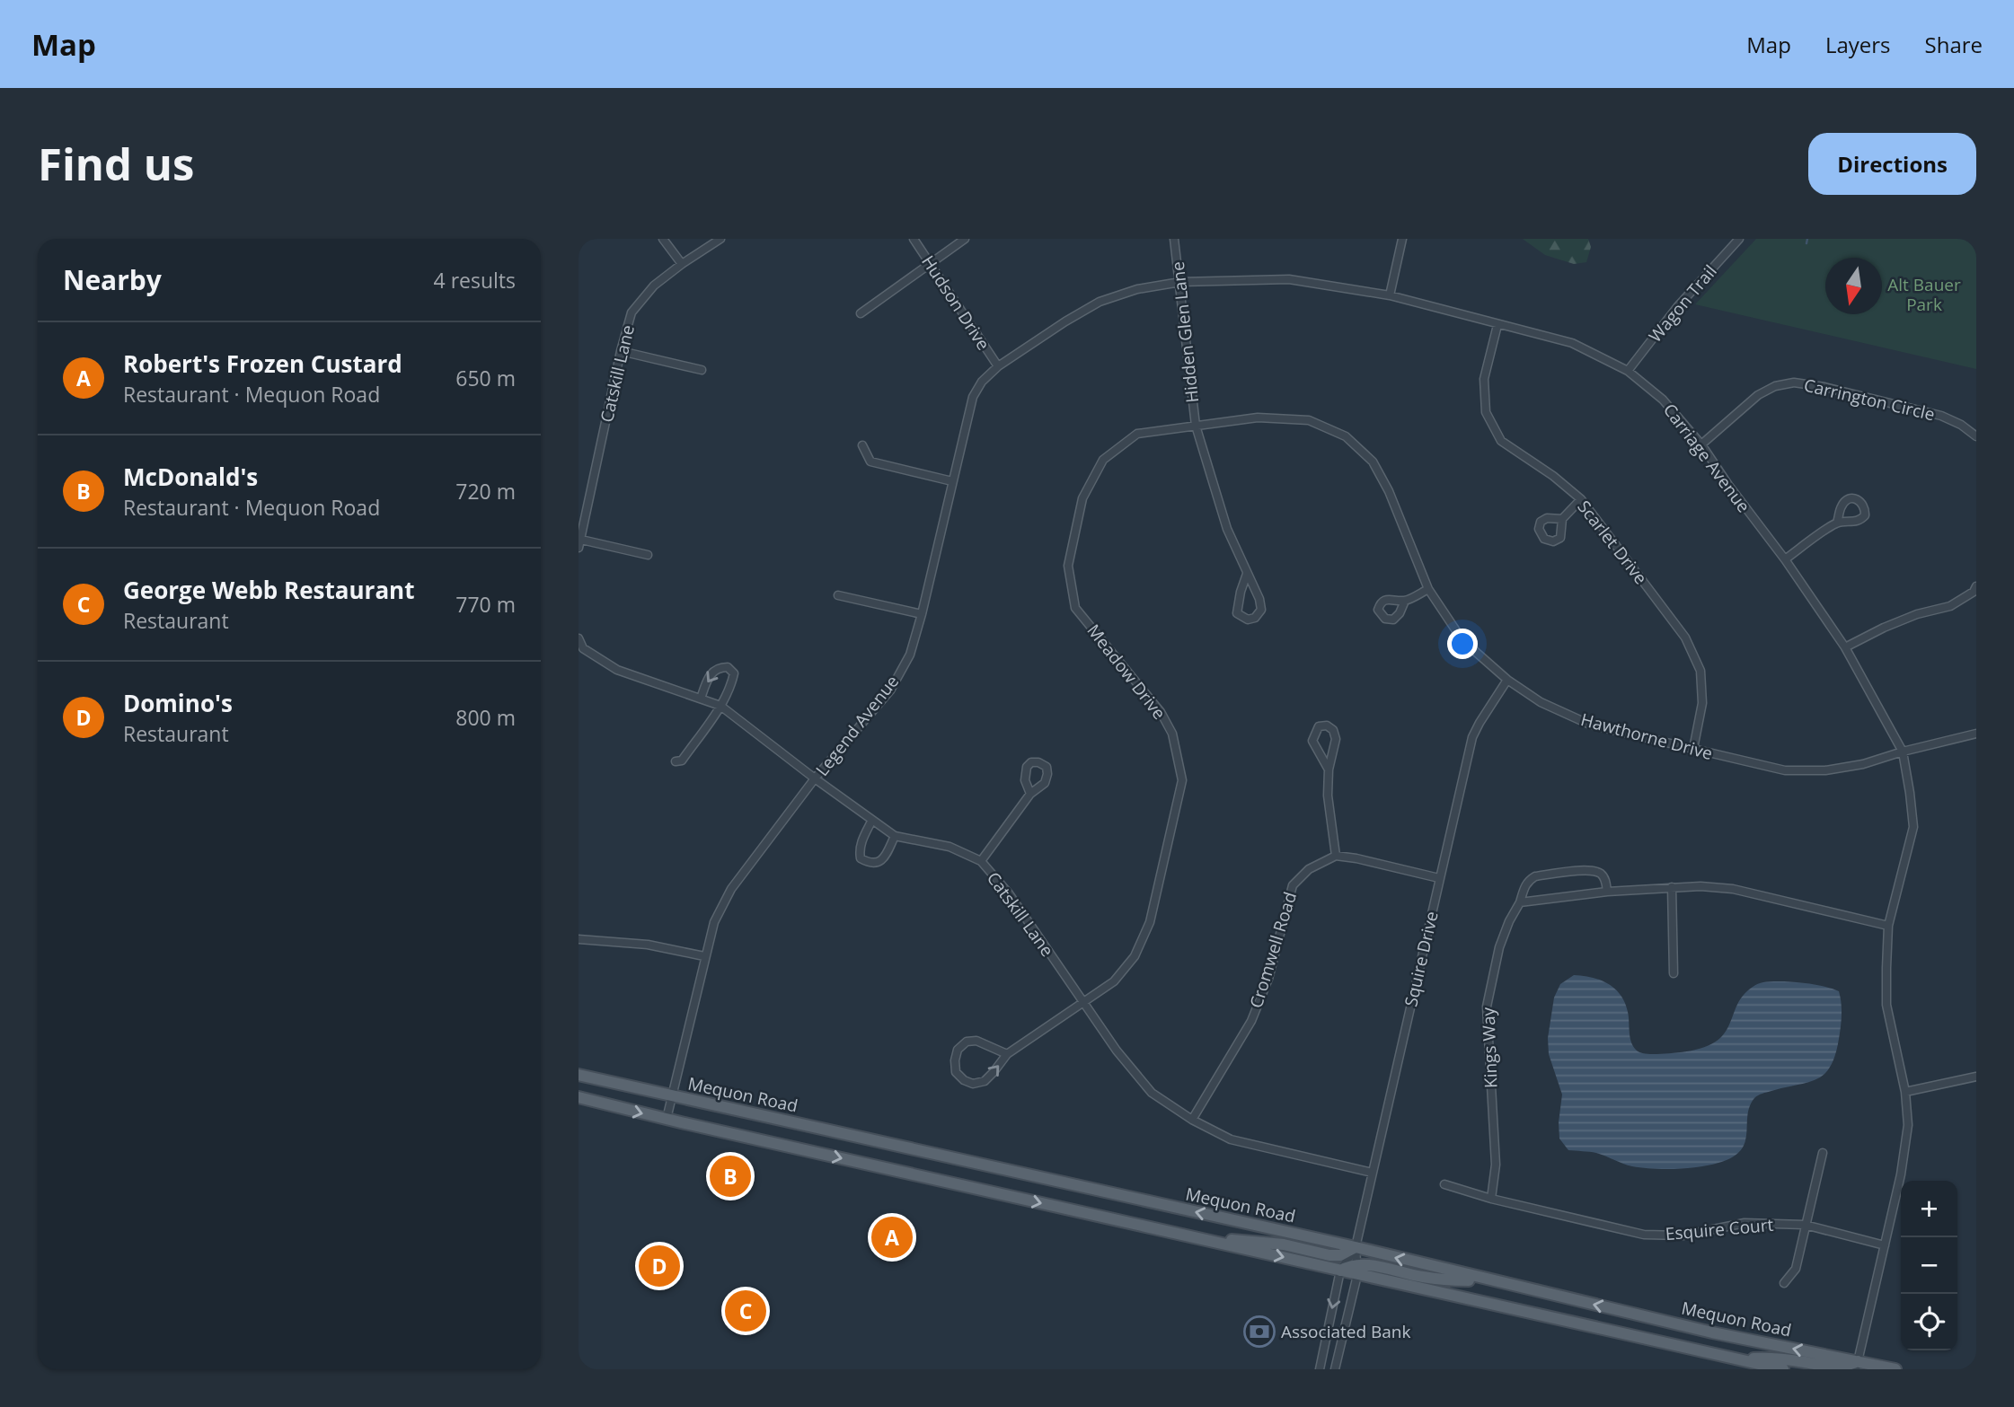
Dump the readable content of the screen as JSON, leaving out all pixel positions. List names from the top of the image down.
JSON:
{
  "streets": {
    "main road": ["Mequon Road"],
    "street": [
      "Hudson Drive",
      "Wagon Trail",
      "Hidden Glen Lane",
      "Catskill Lane",
      "Carrington Circle",
      "Carriage Avenue",
      "Scarlet Drive",
      "Meadow Drive",
      "Legend Avenue",
      "Hawthorne Drive",
      "Cromwell Road",
      "Squire Drive",
      "Kings Way",
      "Esquire Court"
    ]
  },
  "crossings": [
    ["Hudson Drive", "Legend Avenue"],
    ["Wagon Trail", "Carriage Avenue"],
    ["Hidden Glen Lane", "Carriage Avenue"],
    ["Hidden Glen Lane", "Meadow Drive"],
    ["Hidden Glen Lane", "Legend Avenue"],
    ["Hidden Glen Lane", "Hawthorne Drive"],
    ["Catskill Lane", "Meadow Drive"],
    ["Catskill Lane", "Legend Avenue"],
    ["Catskill Lane", "Cromwell Road"],
    ["Catskill Lane", "Squire Drive"],
    ["Carrington Circle", "Carriage Avenue"],
    ["Carriage Avenue", "Scarlet Drive"],
    ["Carriage Avenue", "Legend Avenue"],
    ["Carriage Avenue", "Hawthorne Drive"],
    ["Carriage Avenue", "Mequon Road"],
    ["Carriage Avenue", "Esquire Court"],
    ["Scarlet Drive", "Hawthorne Drive"],
    ["Meadow Drive", "Hawthorne Drive"],
    ["Legend Avenue", "Mequon Road"],
    ["Hawthorne Drive", "Squire Drive"],
    ["Squire Drive", "Mequon Road"],
    ["Kings Way", "Esquire Court"]
  ],
  "parks": ["Alt Bauer Park"],
  "places": {
    "bank": ["Associated Bank"]
  },
  "north": "bottom",
  "page": {
    "header": "Map",
    "nav": ["Map", "Layers", "Share"],
    "buttons": "Directions",
    "title": "Find us",
    "heading": ["Nearby", "4 results"],
    "list": [
      {
        "mark": "A",
        "name": "Robert's Frozen Custard",
        "note": "Restaurant · Mequon Road",
        "value": "650 m"
      },
      {
        "mark": "B",
        "name": "McDonald's",
        "note": "Restaurant · Mequon Road",
        "value": "720 m"
      },
      {
        "mark": "C",
        "name": "George Webb Restaurant",
        "note": "Restaurant",
        "value": "770 m"
      },
      {
        "mark": "D",
        "name": "Domino's",
        "note": "Restaurant",
        "value": "800 m"
      }
    ],
    "pins": [
      "B",
      "A",
      "D",
      "C"
    ],
    "map_buttons": ["+", "−"]
  }
}
